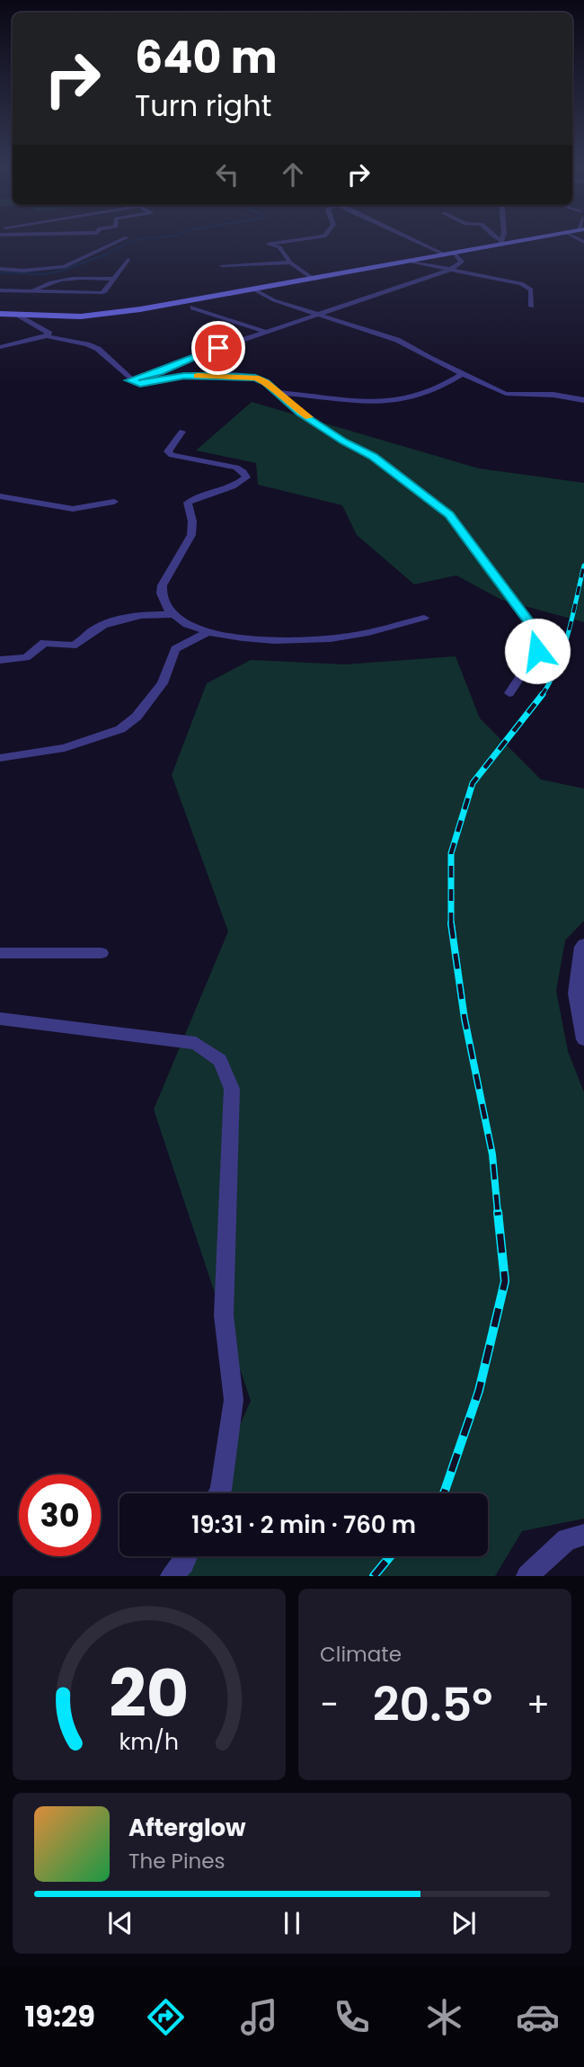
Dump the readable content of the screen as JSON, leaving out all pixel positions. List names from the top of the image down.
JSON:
{
  "page": {
    "turn": ["640 m", "Turn right"],
    "limit": "30",
    "trip": "19:31 · 2 min · 760 m",
    "tile": "Climate",
    "heat": ["−", "20.5°", "+"],
    "song": ["Afterglow", "The Pines"],
    "tabs": "19:29",
    "gauge": ["20", "km/h"]
  }
}
